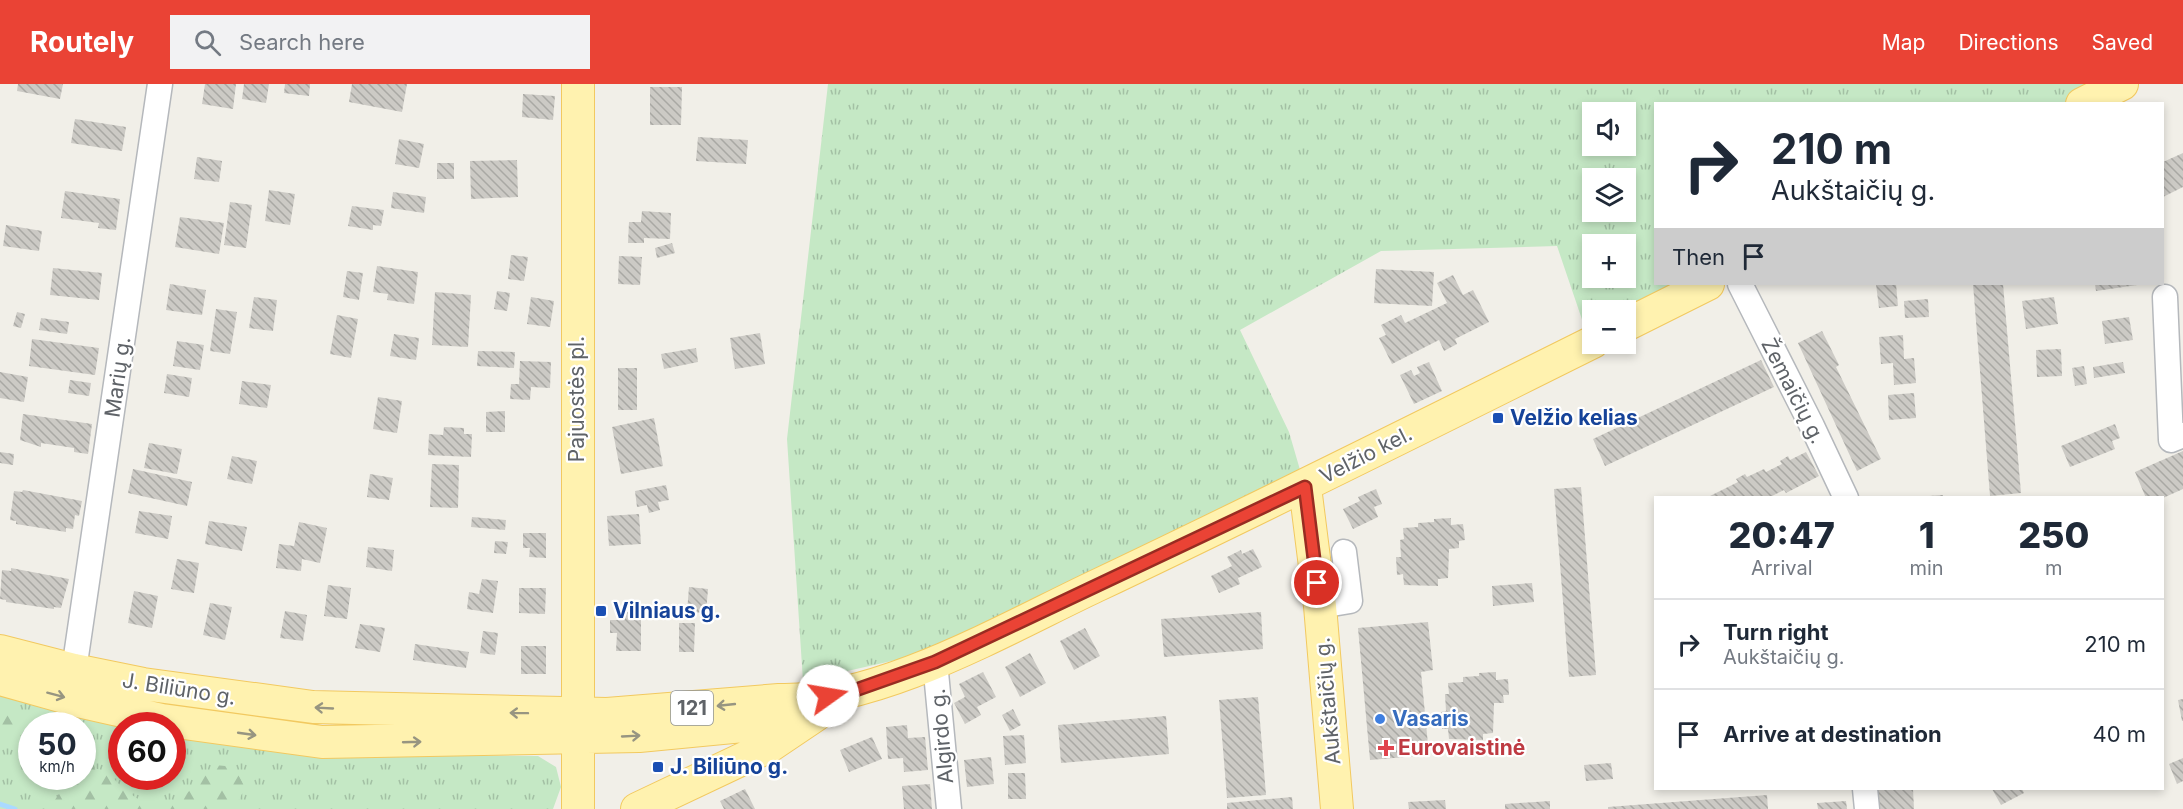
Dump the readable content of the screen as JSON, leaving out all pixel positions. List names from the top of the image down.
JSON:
{
  "streets": {
    "main road": [
      "Pajuostės pl.",
      "Velžio kel.",
      "J. Biliūno g.",
      "Aukštaičių g.",
      "121"
    ],
    "street": ["Marių g.", "Žemaičių g.", "Algirdo g."]
  },
  "crossings": [
    ["Marių g.", "J. Biliūno g."],
    ["Pajuostės pl.", "Velžio kel."],
    ["Pajuostės pl.", "J. Biliūno g."],
    ["Velžio kel.", "J. Biliūno g."],
    ["Velžio kel.", "Aukštaičių g."],
    ["Velžio kel.", "Algirdo g."]
  ],
  "places": {
    "transit": ["Velžio kelias", "Vilniaus g.", "J. Biliūno g."],
    "other": ["Vasaris"],
    "health": ["Eurovaistinė"]
  },
  "page": {
    "header": "Routely",
    "search": "Search here",
    "nav": ["Map", "Directions", "Saved"],
    "map_buttons": ["+", "−"],
    "turn": ["210 m", "Aukštaičių g."],
    "then": "Then",
    "eta": [
      "20:47",
      "Arrival",
      "1",
      "min",
      "250",
      "m"
    ],
    "list": [
      {
        "name": "Turn right",
        "note": "Aukštaičių g.",
        "value": "210 m"
      },
      {
        "name": "Arrive at destination",
        "value": "40 m"
      }
    ],
    "speed": "50 km/h",
    "limit": "60"
  }
}
